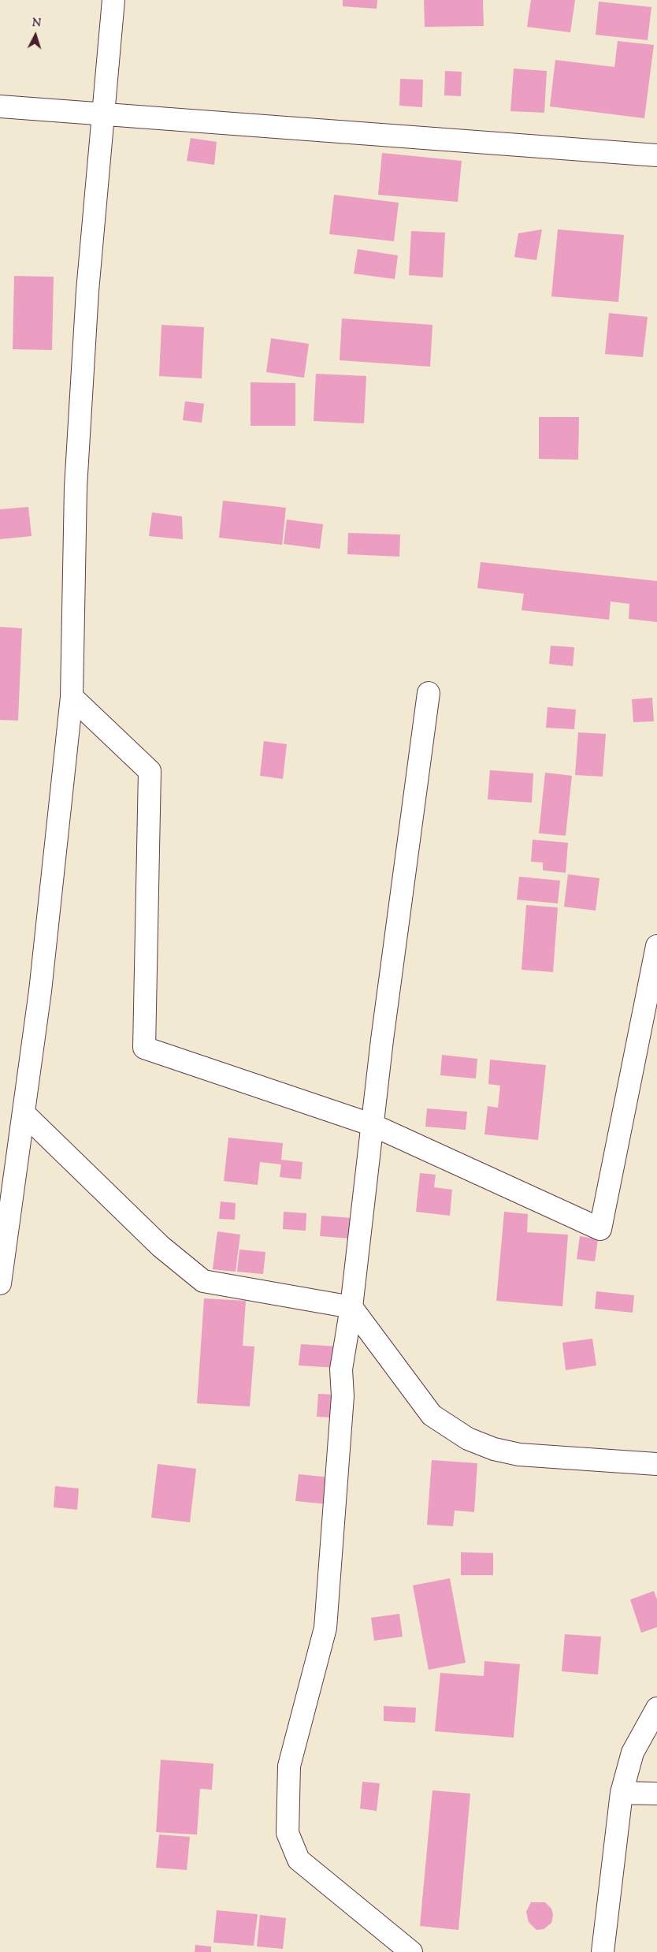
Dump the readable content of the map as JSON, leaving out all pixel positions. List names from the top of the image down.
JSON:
{
  "north": "top"
}
